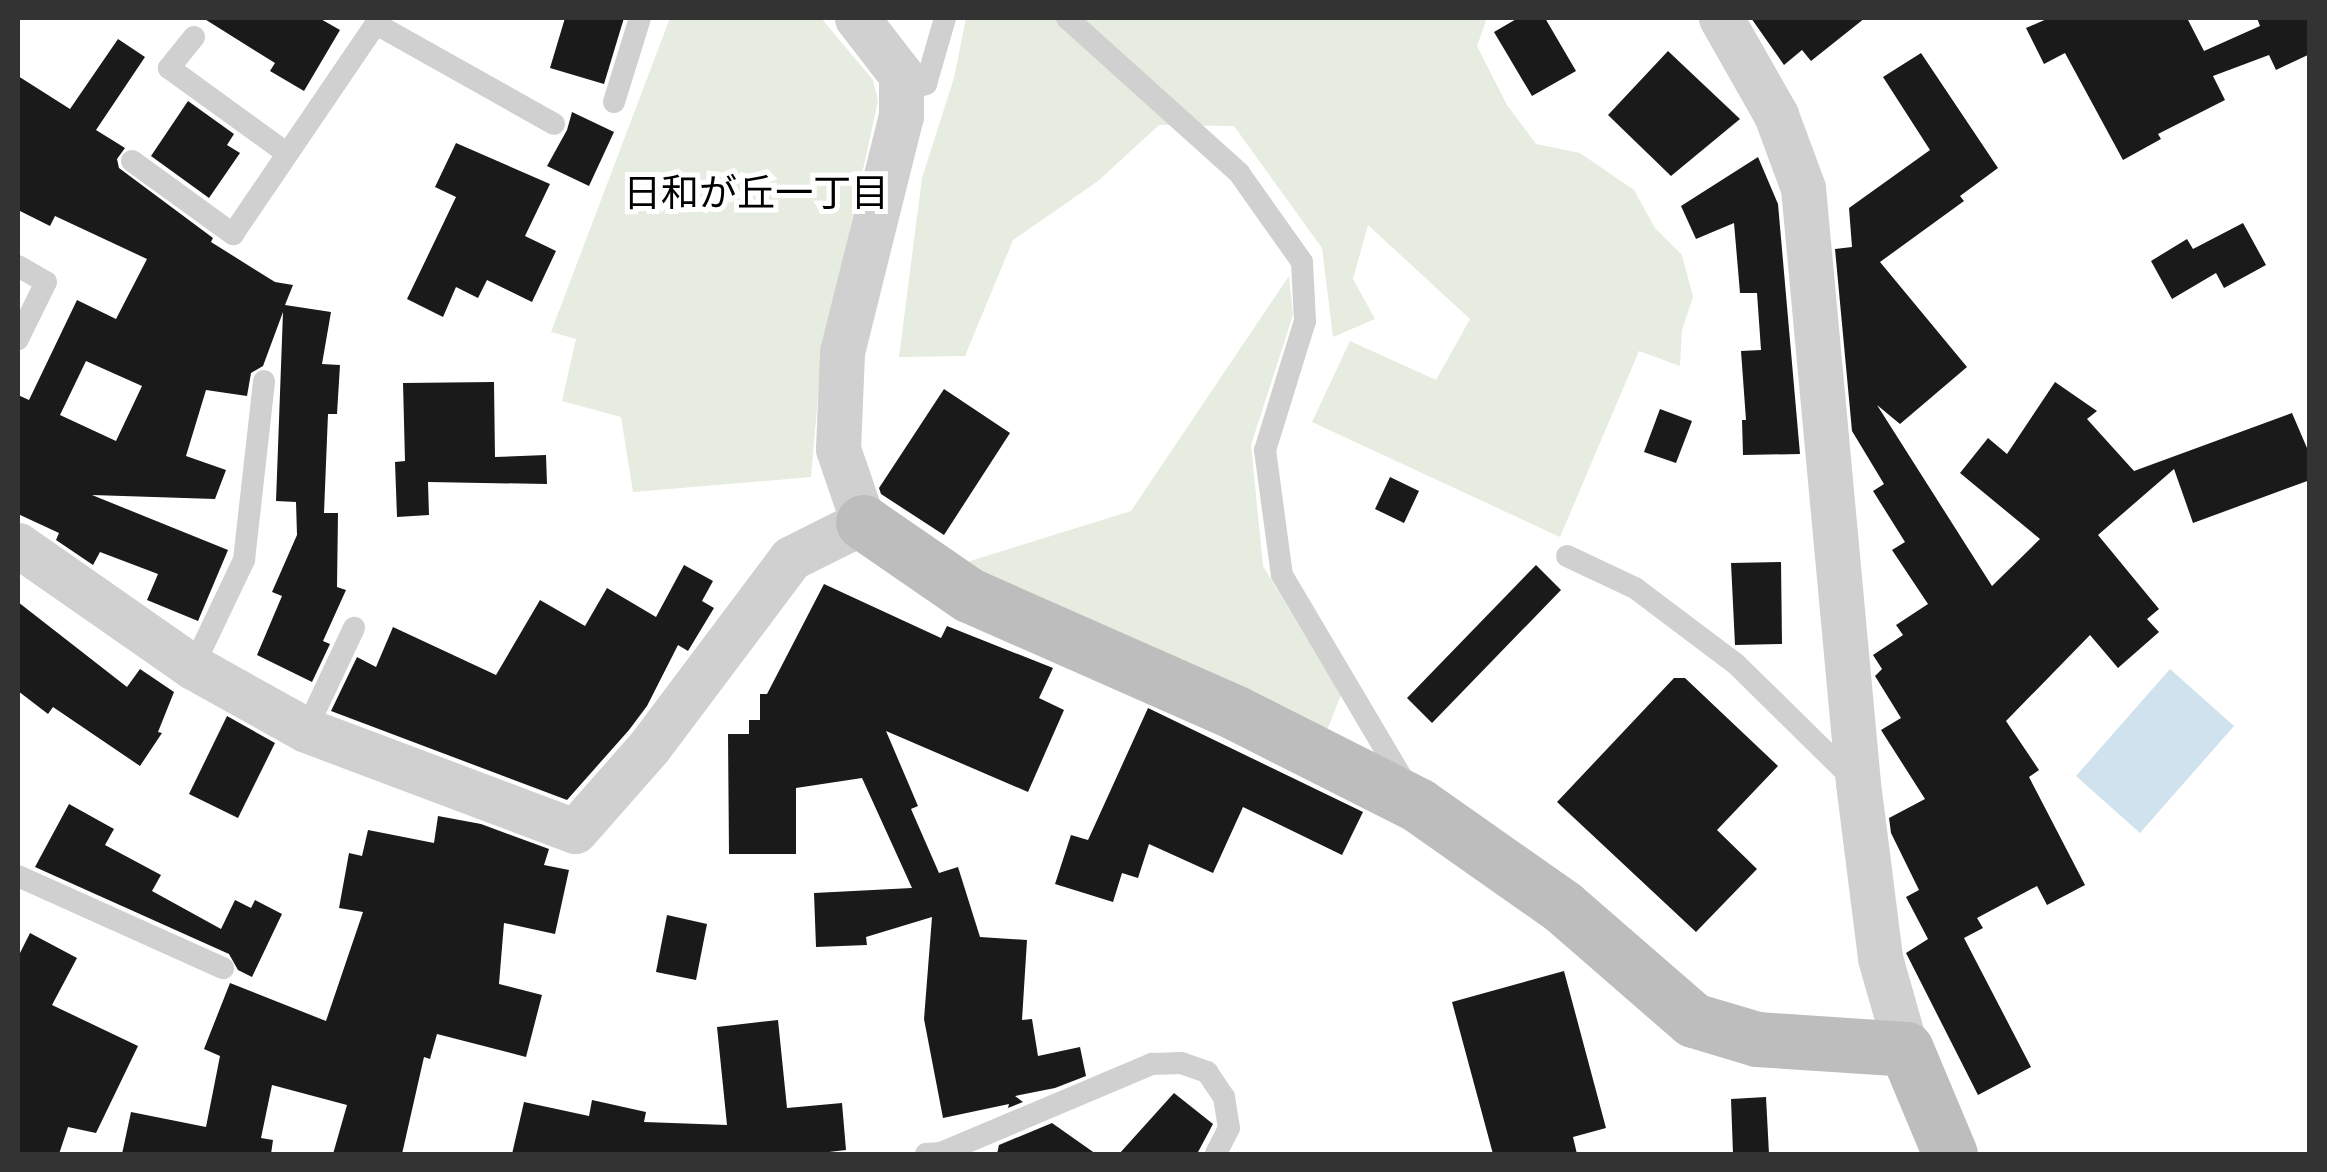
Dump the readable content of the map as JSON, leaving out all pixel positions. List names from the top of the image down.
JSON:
{
  "districts": ["日和が丘一丁目"]
}
